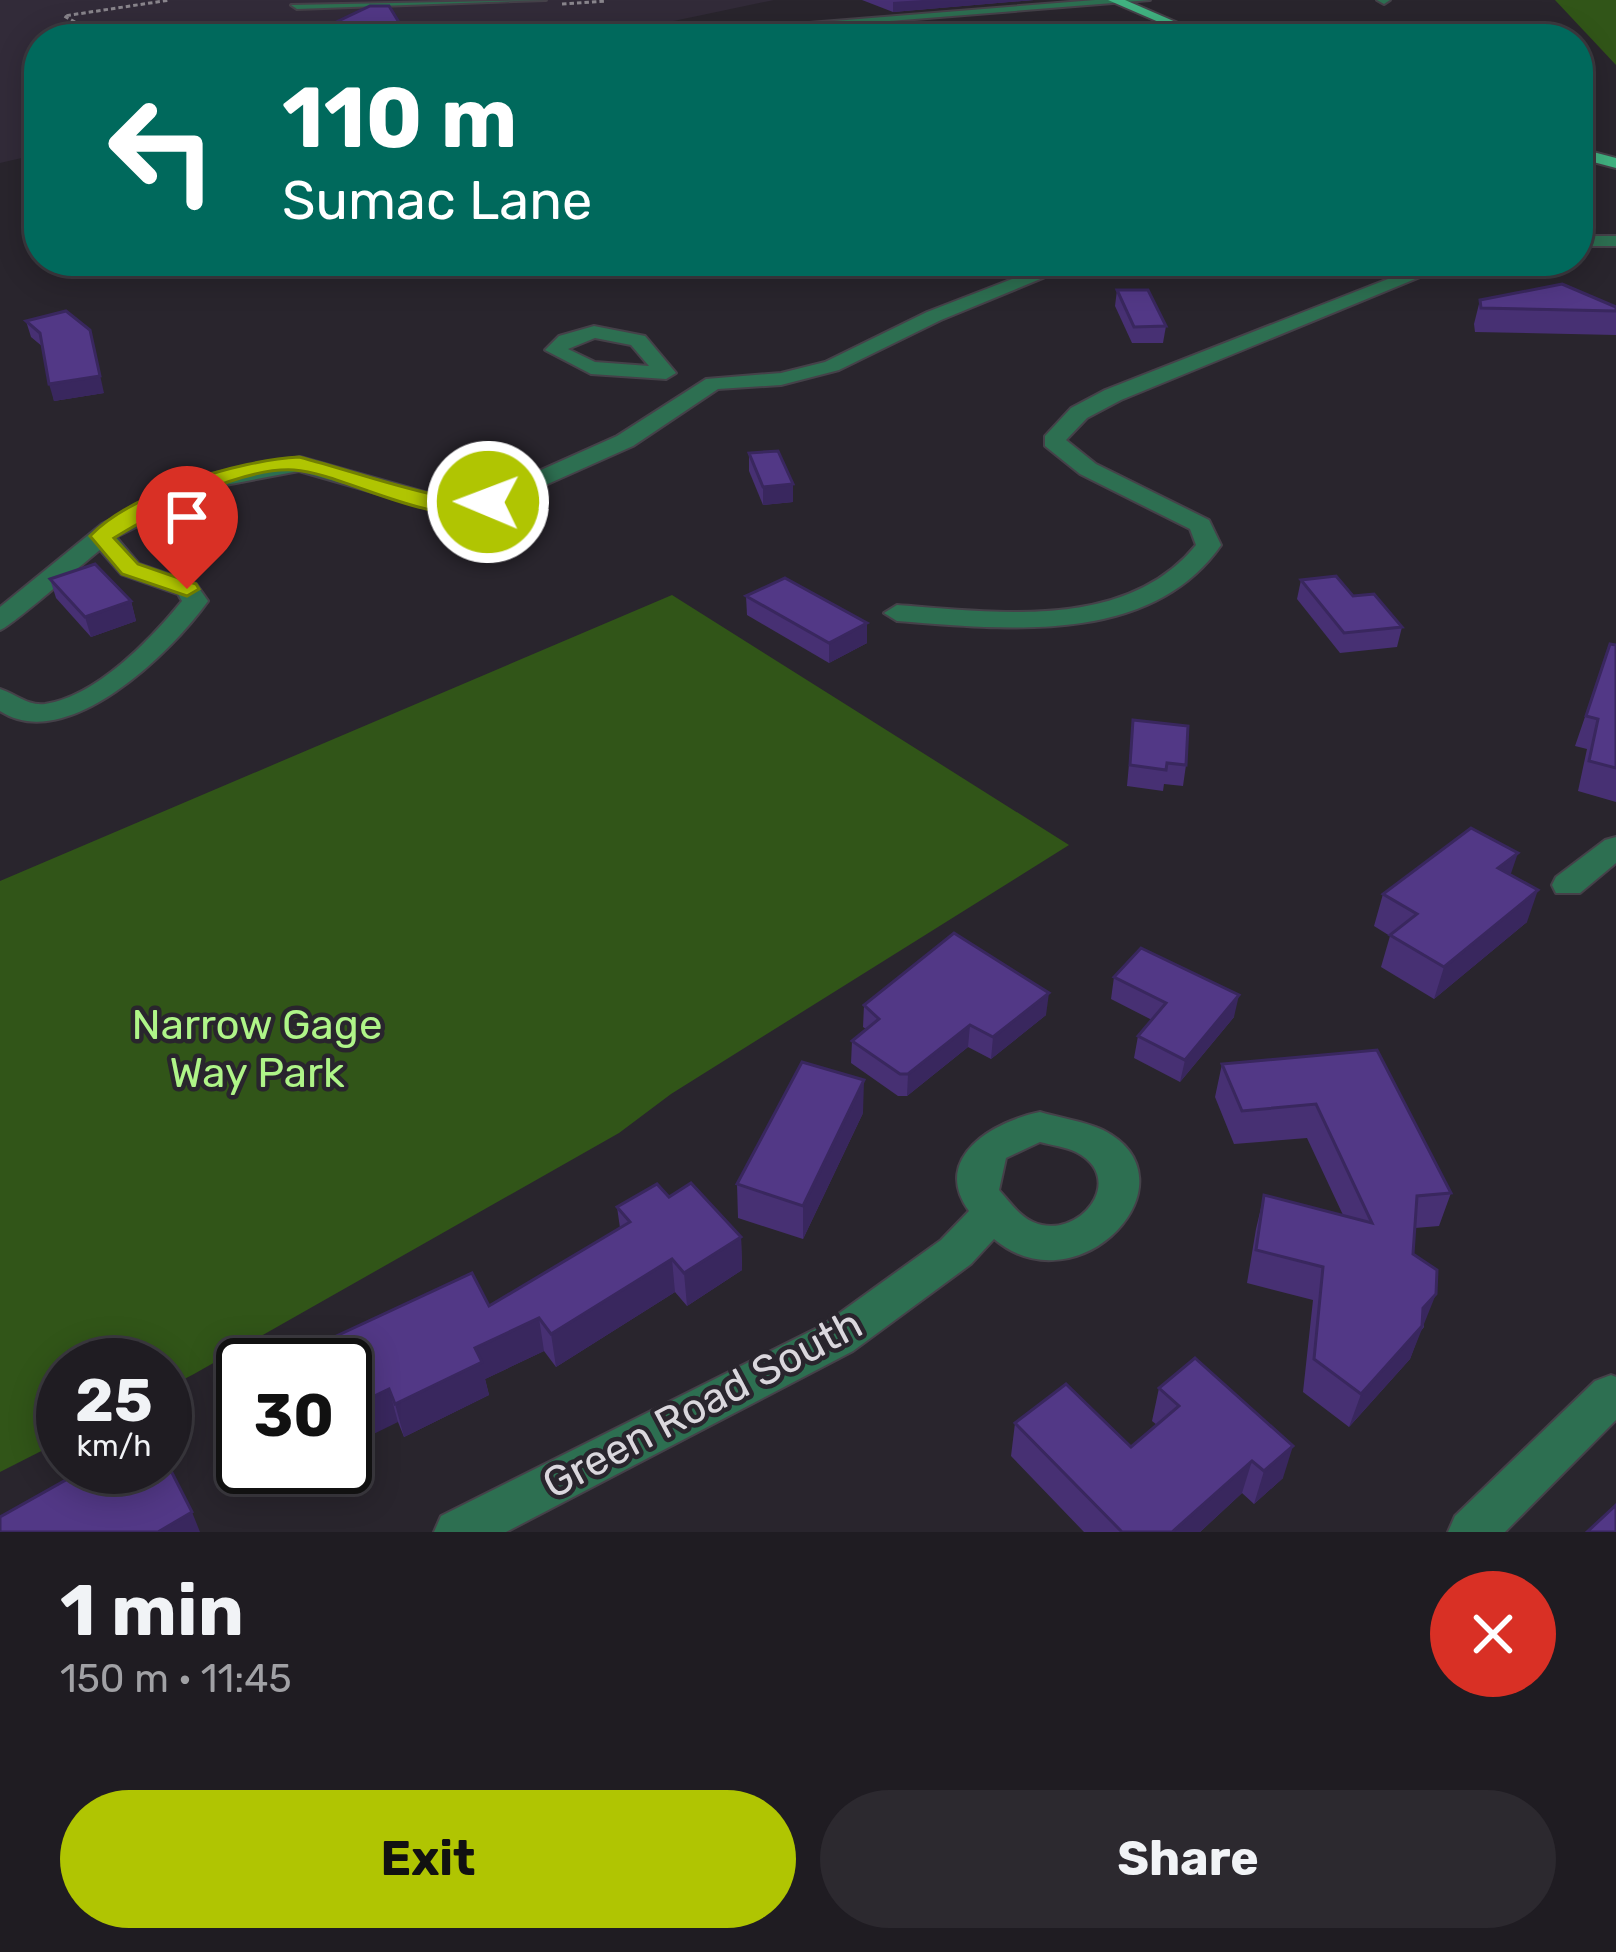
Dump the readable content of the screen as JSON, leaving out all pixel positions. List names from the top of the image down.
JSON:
{
  "streets": {
    "street": ["Green Road South"]
  },
  "parks": ["Narrow Gage Way Park"],
  "page": {
    "turn": ["110 m", "Sumac Lane"],
    "speed": "25 km/h",
    "limit": "30",
    "heading": ["1 min", "150 m · 11:45"],
    "buttons": ["Exit", "Share"]
  }
}
